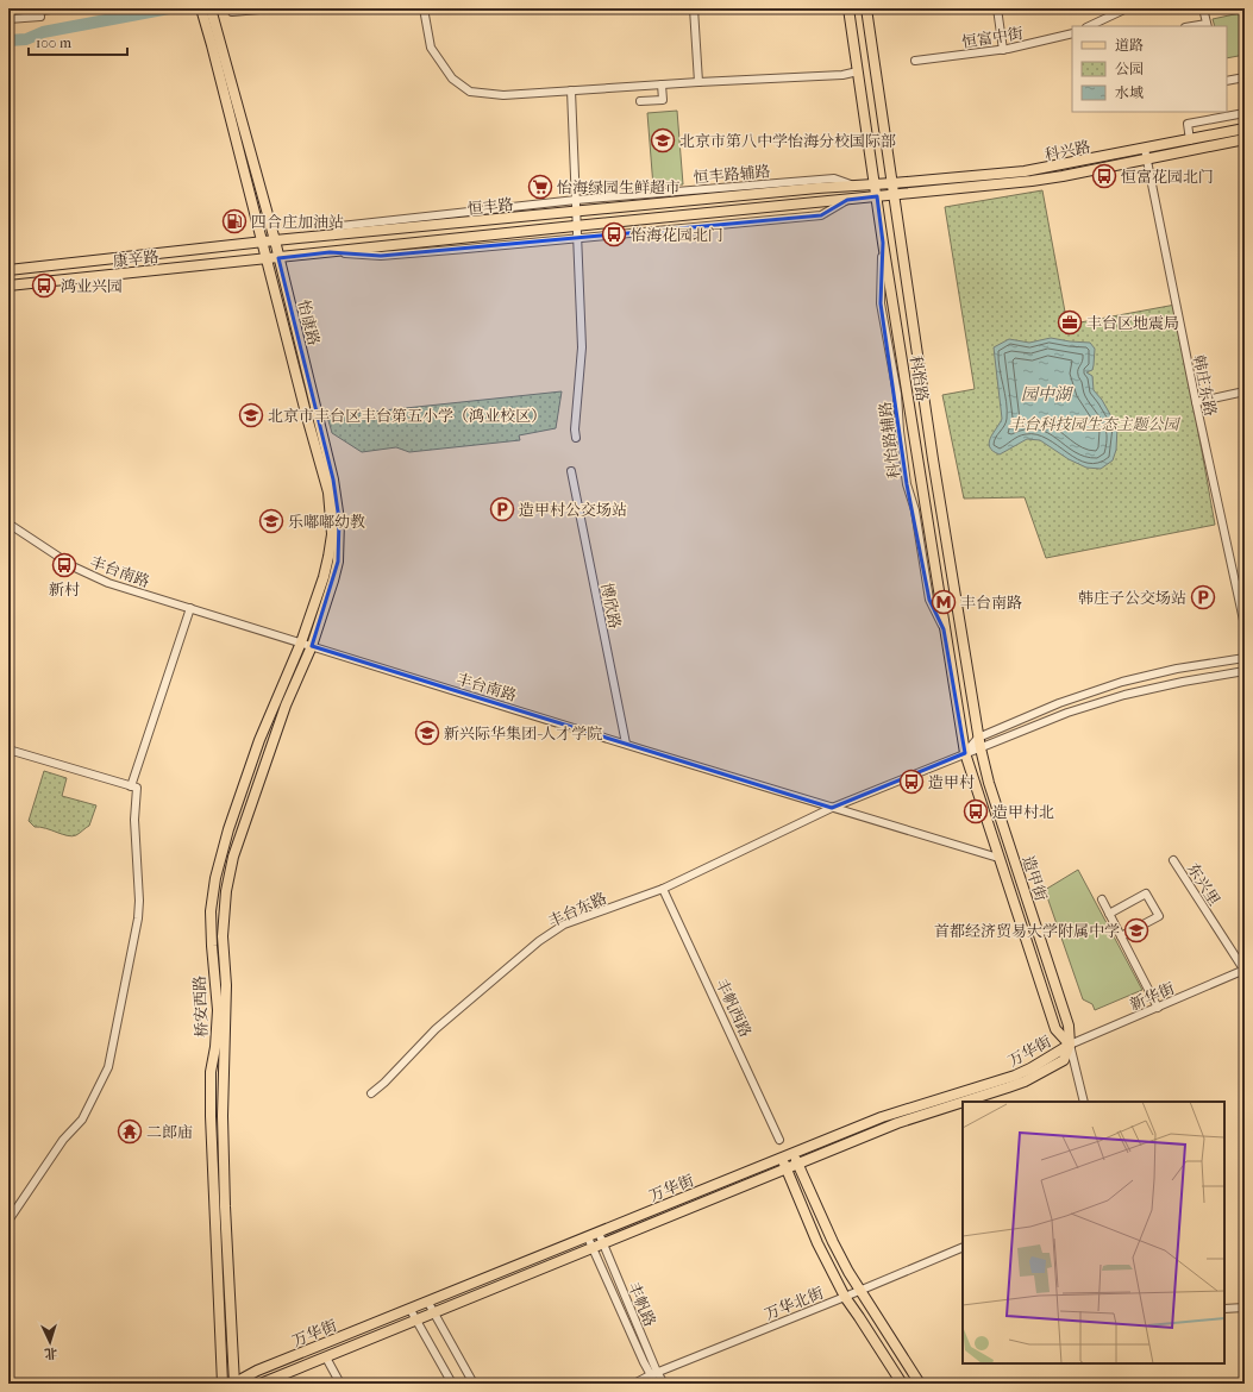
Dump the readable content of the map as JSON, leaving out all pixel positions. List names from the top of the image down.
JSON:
{
  "streets": {
    "main road": [
      "科兴路",
      "恒丰路",
      "康辛路",
      "怡康路",
      "科怡路",
      "造甲街",
      "桥安西路",
      "万华街"
    ],
    "street": [
      "恒富中街",
      "恒丰路辅路",
      "韩庄东路",
      "科怡路辅路",
      "丰台南路",
      "博欣路",
      "东兴里",
      "丰台东路",
      "新华街",
      "丰帆西路",
      "万华北街",
      "丰帆路"
    ]
  },
  "crossings": [
    ["科兴路", "恒丰路"],
    ["科兴路", "科怡路"],
    ["科兴路", "韩庄东路"],
    ["恒丰路辅路", "恒丰路"],
    ["恒丰路", "康辛路"],
    ["恒丰路", "怡康路"],
    ["恒丰路", "科怡路"],
    ["康辛路", "怡康路"],
    ["怡康路", "丰台南路"],
    ["怡康路", "桥安西路"],
    ["科怡路", "科怡路辅路"],
    ["科怡路", "造甲街"],
    ["丰台南路", "博欣路"],
    ["丰台南路", "造甲街"],
    ["丰台南路", "丰台东路"],
    ["丰台南路", "桥安西路"],
    ["造甲街", "丰台东路"],
    ["造甲街", "新华街"],
    ["造甲街", "万华街"],
    ["东兴里", "新华街"],
    ["丰台东路", "丰帆西路"],
    ["新华街", "万华街"],
    ["桥安西路", "万华街"],
    ["万华街", "丰帆路"],
    ["万华北街", "丰帆路"]
  ],
  "water": ["园中湖"],
  "parks": ["丰台科技园生态主题公园"],
  "places": {
    "school or university": [
      "北京市第八中学怡海分校国际部",
      "北京市丰台区丰台第五小学（鸿业校区）",
      "乐嘟嘟幼教",
      "新兴际华集团-人才学院",
      "首都经济贸易大学附属中学"
    ],
    "bus stop": [
      "恒富花园北门",
      "怡海花园北门",
      "鸿业兴园",
      "新村",
      "造甲村",
      "造甲村北"
    ],
    "supermarket": ["怡海绿园生鲜超市"],
    "fuel station": ["四合庄加油站"],
    "office": ["丰台区地震局"],
    "parking": ["造甲村公交场站", "韩庄子公交场站"],
    "metro station": ["丰台南路"],
    "temple": ["二郎庙"]
  },
  "legend": ["道路", "公园", "水域"],
  "scale_bar": "100 m",
  "north": "bottom"
}
